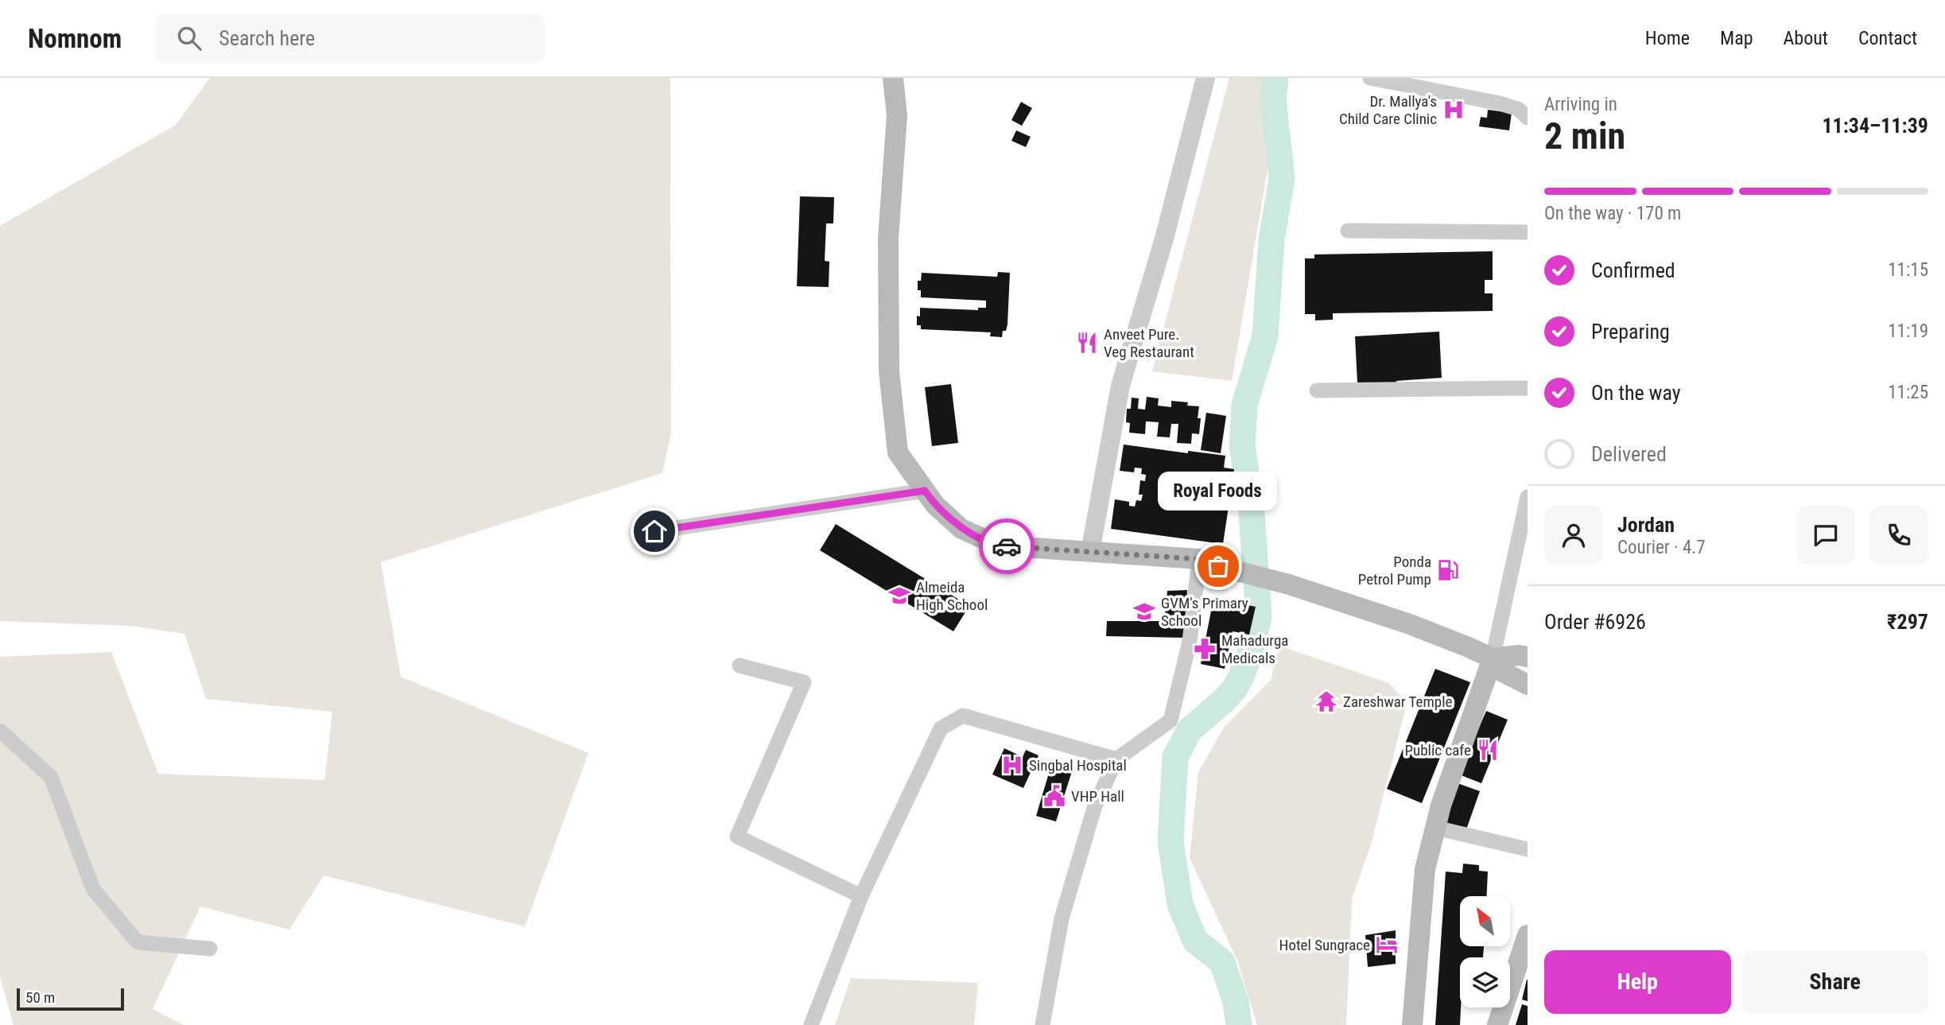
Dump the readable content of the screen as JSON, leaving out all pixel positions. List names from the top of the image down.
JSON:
{
  "places": {
    "hospital": ["Dr. Mallya's Child Care Clinic", "Singbal Hospital"],
    "restaurant": ["Anveet Pure. Veg Restaurant", "Public cafe"],
    "other": ["Royal Foods"],
    "fuel station": ["Ponda Petrol Pump"],
    "school or university": ["Almeida High School", "GVM's Primary School"],
    "pharmacy": ["Mahadurga Medicals"],
    "temple": ["Zareshwar Temple"],
    "public building": ["VHP Hall"],
    "hotel": ["Hotel Sungrace"]
  },
  "scale_bar": "50 m",
  "north": "top left",
  "page": {
    "header": "Nomnom",
    "search": "Search here",
    "nav": [
      "Home",
      "Map",
      "About",
      "Contact"
    ],
    "heading": ["2 min", "Arriving in", "11:34–11:39"],
    "panel": [
      "Jordan",
      "Courier · 4.7",
      "Order #6926",
      "₹297"
    ],
    "bar": "On the way · 170 m",
    "list": [
      ["Confirmed", "11:15"],
      ["Preparing", "11:19"],
      ["On the way", "11:25"],
      "Delivered"
    ],
    "bubble": "Royal Foods",
    "buttons": ["Help", "Share"],
    "scale": "50 m"
  }
}
